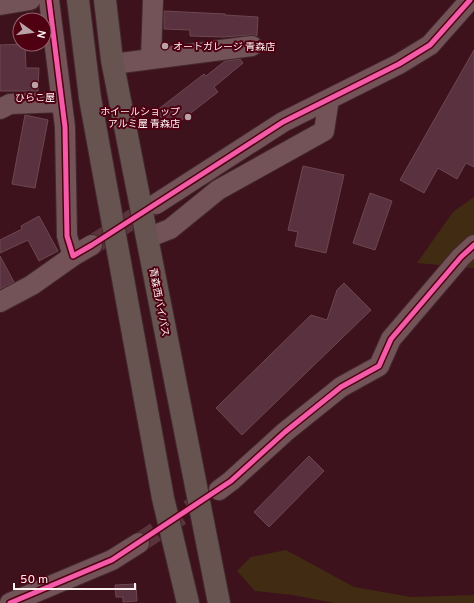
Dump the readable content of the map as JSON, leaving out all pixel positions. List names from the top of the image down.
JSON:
{
  "streets": {
    "highway": ["青森西バイパス"]
  },
  "places": ["オートガレージ 青森店", "ひらこ屋", "ホイールショップ アルミ屋 青森店"],
  "scale_bar": "50 m",
  "north": "right"
}
